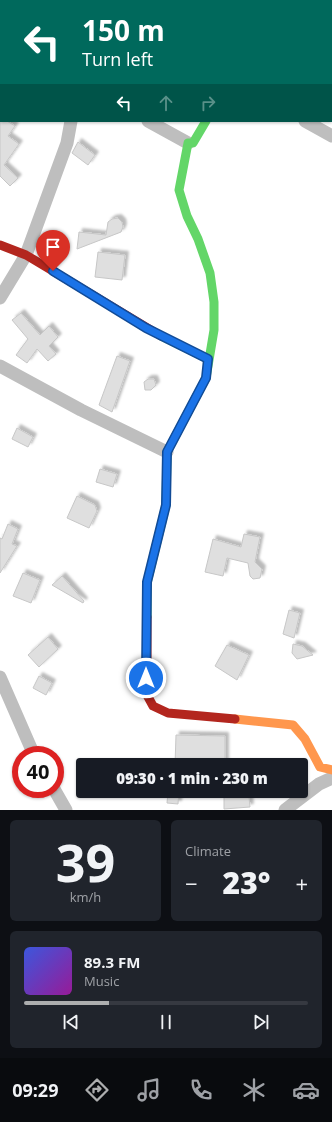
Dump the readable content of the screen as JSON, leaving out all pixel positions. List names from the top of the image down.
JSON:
{
  "page": {
    "turn": ["150 m", "Turn left"],
    "limit": "40",
    "trip": "09:30 · 1 min · 230 m",
    "tile": [
      ["39", "km/h"],
      "Climate"
    ],
    "heat": ["−", "23°", "+"],
    "song": ["89.3 FM", "Music"],
    "tabs": "09:29"
  }
}
